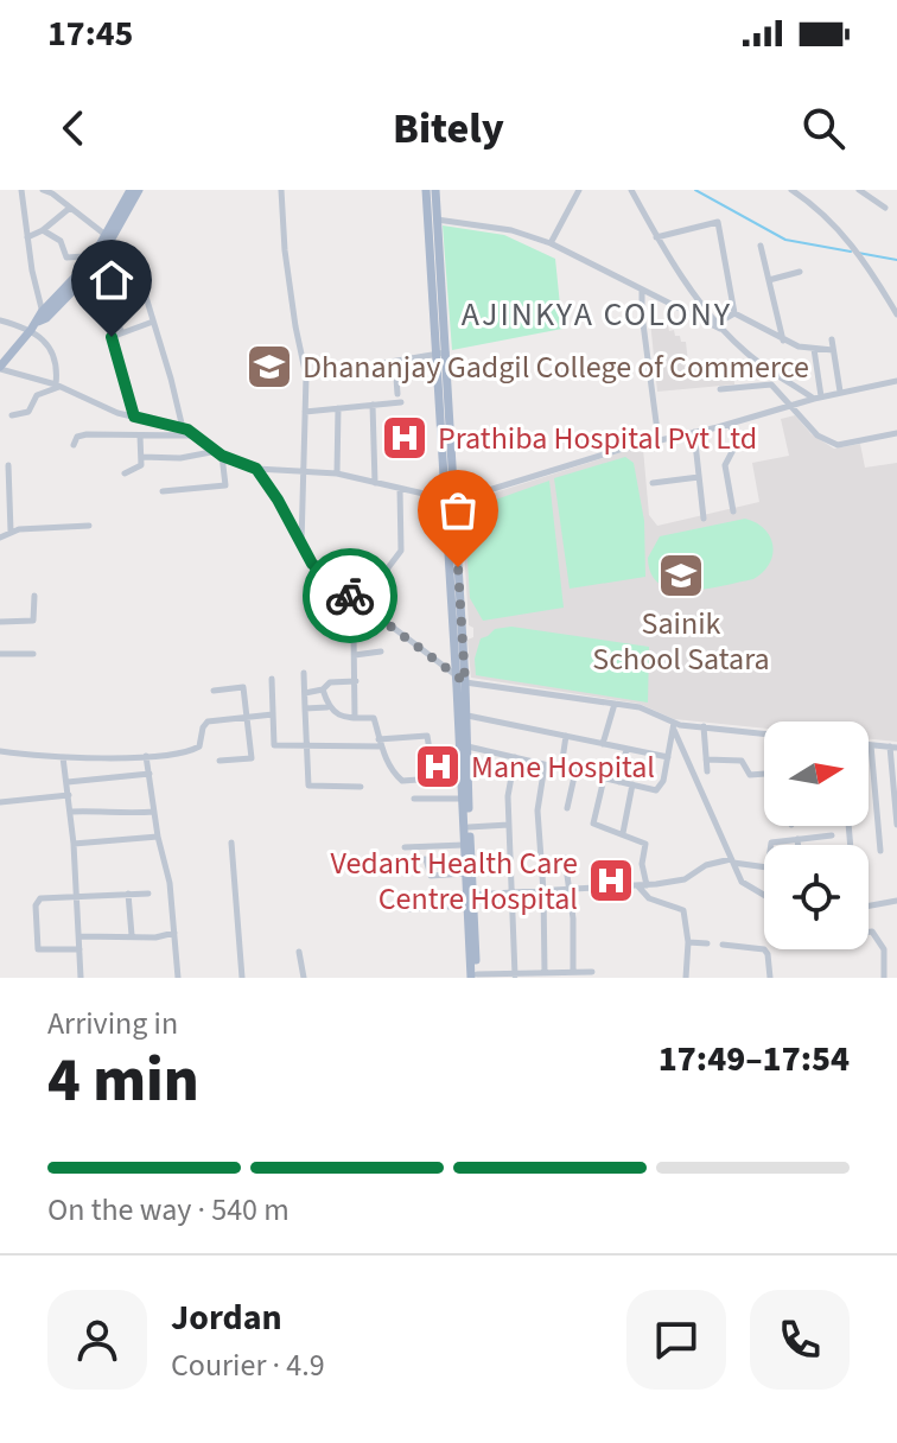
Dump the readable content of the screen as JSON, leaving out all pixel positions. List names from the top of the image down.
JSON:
{
  "districts": ["AJINKYA COLONY"],
  "places": {
    "school or university": ["Dhananjay Gadgil College of Commerce", "Sainik School Satara"],
    "hospital": ["Prathiba Hospital Pvt Ltd", "Mane Hospital", "Vedant Health Care Centre Hospital"]
  },
  "north": "right",
  "page": {
    "status": "17:45",
    "header": "Bitely",
    "heading": ["4 min", "Arriving in", "17:49–17:54"],
    "panel": ["Jordan", "Courier · 4.9"],
    "bar": "On the way · 540 m"
  }
}
